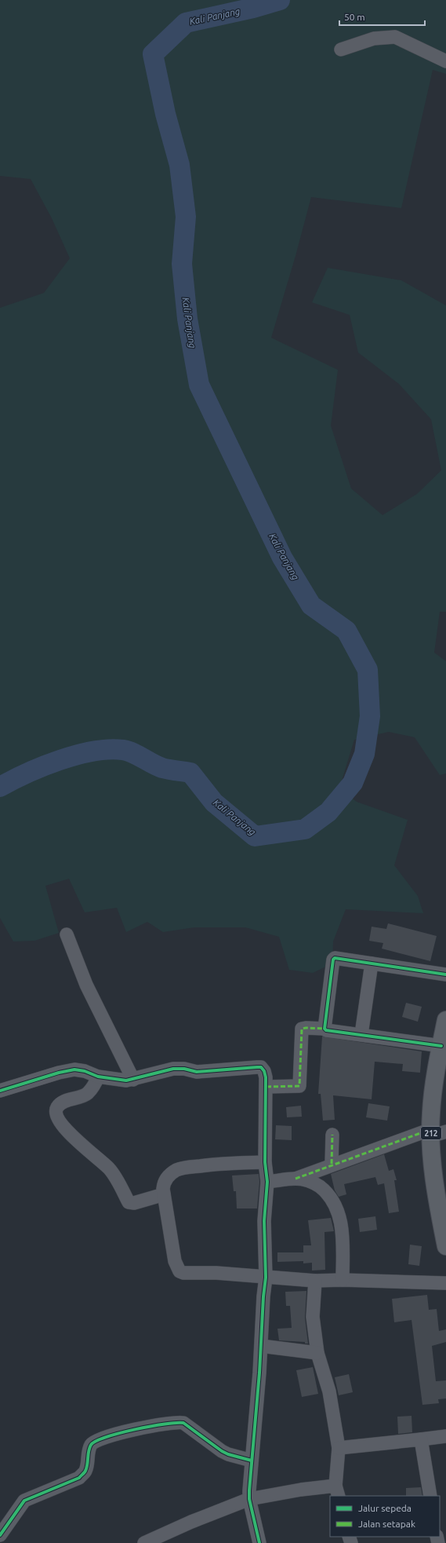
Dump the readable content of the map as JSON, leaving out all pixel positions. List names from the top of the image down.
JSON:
{
  "streets": {
    "main road": ["212"]
  },
  "water": ["Kali Panjang"],
  "legend": ["Jalur sepeda", "Jalan setapak"],
  "scale_bar": "50 m"
}
